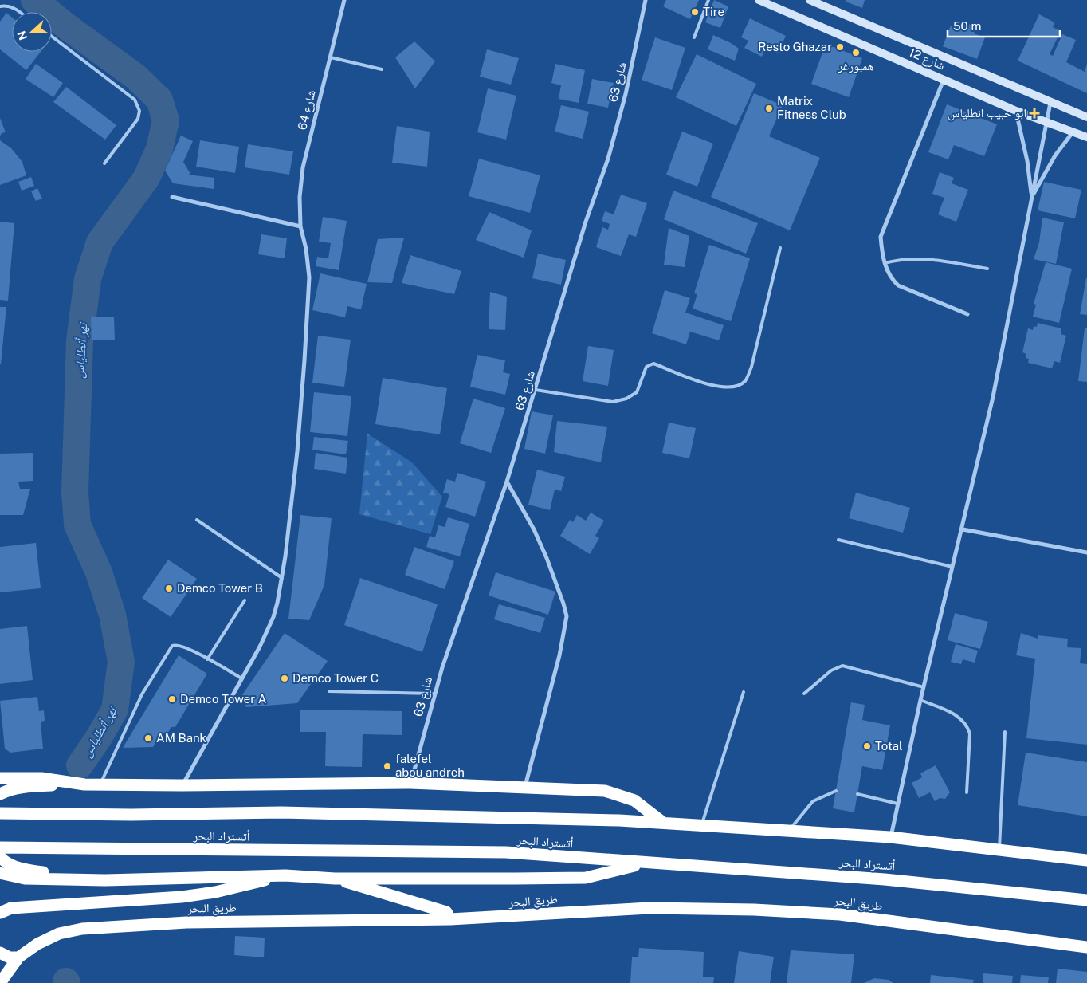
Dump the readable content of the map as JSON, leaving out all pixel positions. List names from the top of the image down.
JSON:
{
  "streets": {
    "highway": ["أتستراد البحر", "طريق البحر"],
    "street": ["شارع 12", "شارع 63", "شارع 64"]
  },
  "water": ["نهر أنطلياس"],
  "places": {
    "other": [
      "Tire",
      "Resto Ghazar",
      "همبورغر",
      "Matrix Fitness Club",
      "Demco Tower B",
      "Demco Tower C",
      "Demco Tower A",
      "AM Bank",
      "Total",
      "falefel abou andreh"
    ],
    "health": ["ابو حبيب انطلياس"]
  },
  "scale_bar": "50 m",
  "north": "left"
}
